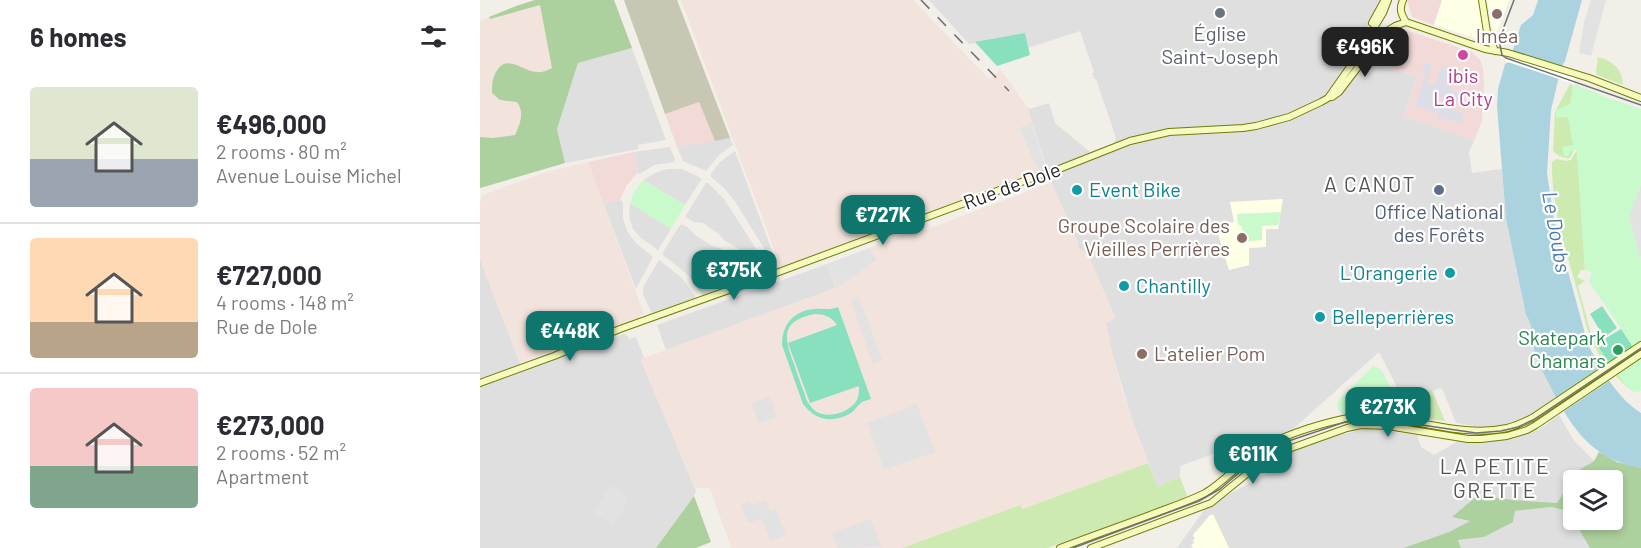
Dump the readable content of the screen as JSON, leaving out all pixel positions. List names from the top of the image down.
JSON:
{
  "streets": {
    "main road": ["Rue de Dole"]
  },
  "districts": ["A CANOT", "LA PETITE GRETTE"],
  "water": ["Le Doubs"],
  "places": [
    "Église Saint-Joseph",
    "Iméa",
    "ibis La City",
    "Event Bike",
    "Office National des Forêts",
    "Groupe Scolaire des Vieilles Perrières",
    "L'Orangerie",
    "Chantilly",
    "Belleperrières",
    "Skatepark Chamars",
    "L'atelier Pom"
  ],
  "page": {
    "heading": "6 homes",
    "price": [
      "€496K",
      "€727K",
      "€375K",
      "€448K",
      "€273K",
      "€611K"
    ],
    "list": [
      {
        "name": "€496,000",
        "note": "2 rooms · 80 m² · Avenue Louise Michel"
      },
      {
        "name": "€727,000",
        "note": "4 rooms · 148 m² · Rue de Dole"
      },
      {
        "name": "€273,000",
        "note": "2 rooms · 52 m² · Apartment"
      }
    ]
  }
}
